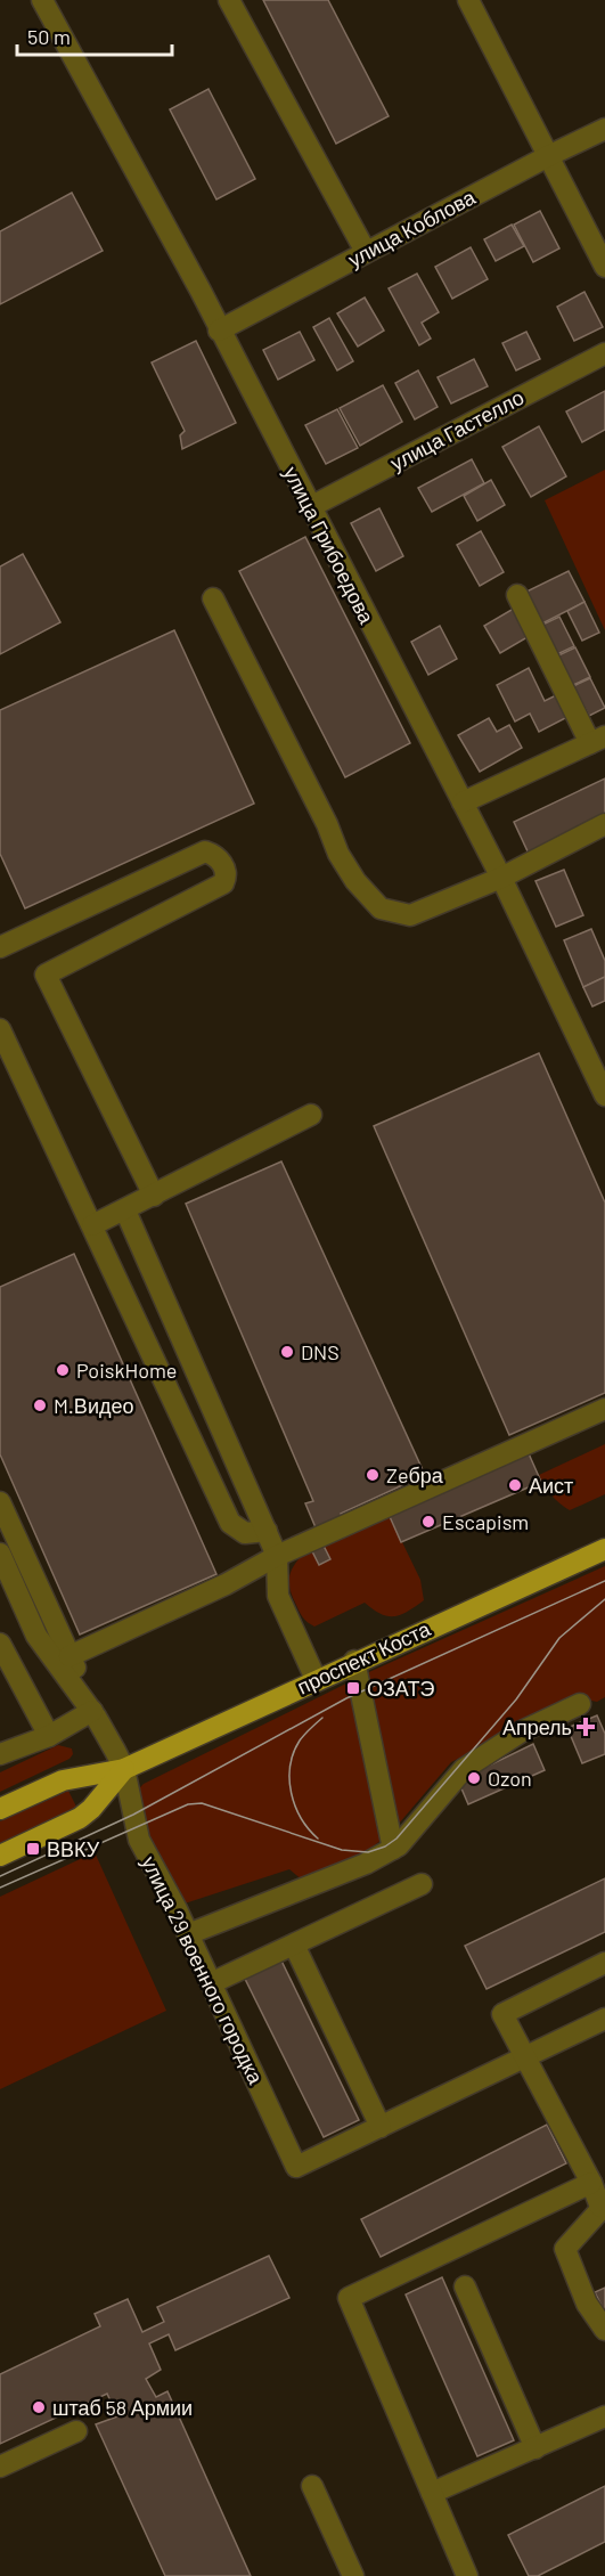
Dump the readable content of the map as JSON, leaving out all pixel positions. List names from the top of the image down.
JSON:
{
  "streets": {
    "main road": ["проспект Коста"],
    "street": [
      "улица Коблова",
      "улица Гастелло",
      "улица Грибоедова",
      "улица 29 военного городка"
    ]
  },
  "crossings": [
    ["улица Коблова", "улица Грибоедова"],
    ["улица Гастелло", "улица Грибоедова"],
    ["проспект Коста", "улица 29 военного городка"]
  ],
  "places": {
    "other": [
      "DNS",
      "PoiskHome",
      "M.Видео",
      "Zeбра",
      "Аист",
      "Escapism",
      "Ozon",
      "штаб 58 Армии"
    ],
    "transit": ["ОЗАТЭ", "ВВКУ"],
    "health": ["Апрель"]
  },
  "scale_bar": "50 m"
}
